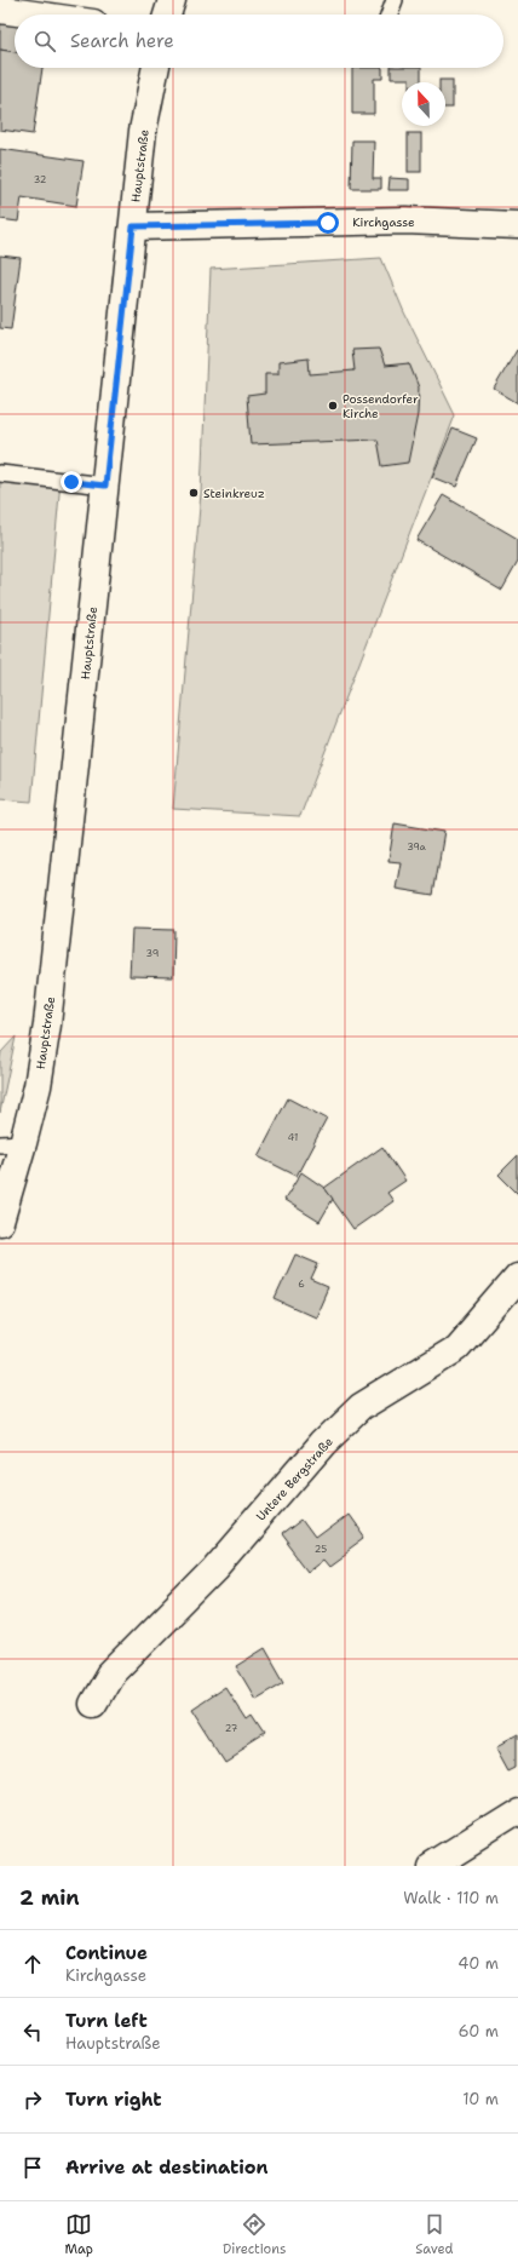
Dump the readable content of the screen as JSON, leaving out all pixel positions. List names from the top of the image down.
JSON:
{
  "streets": {
    "main road": ["Hauptstraße", "Kirchgasse", "Untere Bergstraße"]
  },
  "crossings": [
    ["Hauptstraße", "Kirchgasse"]
  ],
  "places": ["Possendorfer Kirche", "Steinkreuz"],
  "house_numbers": [
    "32",
    "39a",
    "39",
    "41",
    "6",
    "25",
    "27"
  ],
  "north": "top",
  "page": {
    "search": "Search here",
    "heading": ["2 min", "Walk · 110 m"],
    "list": [
      ["Continue", "Kirchgasse", "40 m"],
      ["Turn left", "Hauptstraße", "60 m"],
      ["Turn right", "10 m"],
      "Arrive at destination"
    ],
    "nav": ["Map", "Directions", "Saved"]
  }
}
